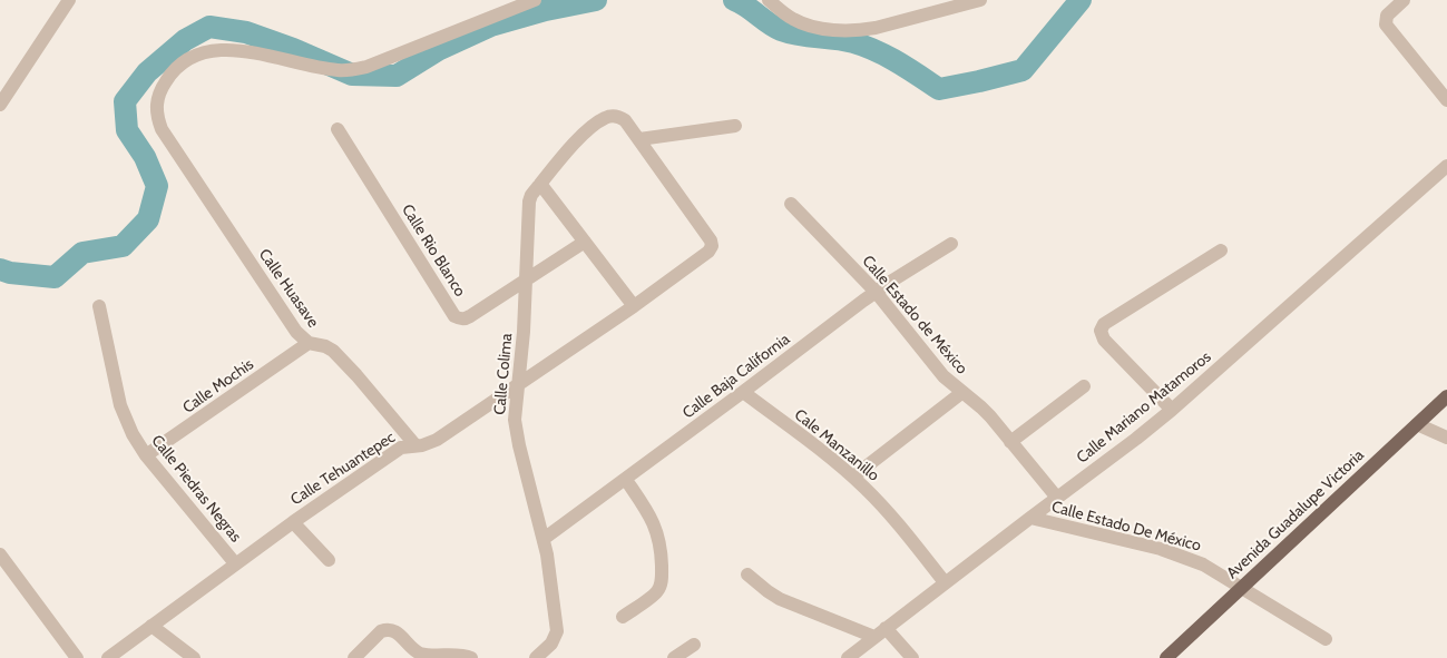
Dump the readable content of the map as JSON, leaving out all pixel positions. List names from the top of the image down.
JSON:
{
  "streets": {
    "main road": ["Avenida Guadalupe Victoria"],
    "street": [
      "Calle Rio Blanco",
      "Calle Huasave",
      "Calle Estado de México",
      "Calle Colima",
      "Calle Baja California",
      "Calle Mochis",
      "Calle Mariano Matamoros",
      "Cale Manzanillo",
      "Calle Tehuantepec",
      "Calle Piedras Negras",
      "Calle Estado De México"
    ]
  },
  "crossings": [
    ["Calle Rio Blanco", "Calle Colima"],
    ["Calle Huasave", "Calle Mochis"],
    ["Calle Huasave", "Calle Tehuantepec"],
    ["Calle Estado de México", "Calle Baja California"],
    ["Calle Estado de México", "Calle Mariano Matamoros"],
    ["Calle Colima", "Calle Baja California"],
    ["Calle Colima", "Calle Tehuantepec"],
    ["Calle Baja California", "Cale Manzanillo"],
    ["Calle Mochis", "Calle Piedras Negras"],
    ["Calle Mariano Matamoros", "Cale Manzanillo"],
    ["Calle Mariano Matamoros", "Calle Estado De México"],
    ["Calle Tehuantepec", "Calle Piedras Negras"],
    ["Avenida Guadalupe Victoria", "Calle Estado De México"]
  ]
}
